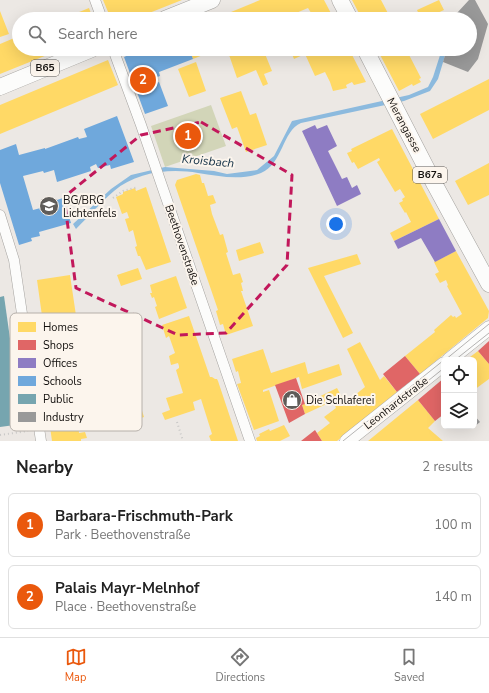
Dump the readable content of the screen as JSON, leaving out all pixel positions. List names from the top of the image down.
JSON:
{
  "streets": {
    "main road": [
      "B65",
      "Merangasse",
      "B67a",
      "Leonhardstraße"
    ],
    "street": ["Beethovenstraße"]
  },
  "water": ["Kroisbach"],
  "places": {
    "school or university": ["BG/BRG Lichtenfels"],
    "shop": ["Die Schlaferei"]
  },
  "legend": [
    "Homes",
    "Shops",
    "Offices",
    "Schools",
    "Public",
    "Industry"
  ],
  "page": {
    "search": "Search here",
    "pins": ["2", "1"],
    "heading": ["Nearby", "2 results"],
    "list": [
      {
        "mark": "1",
        "name": "Barbara-Frischmuth-Park",
        "note": "Park · Beethovenstraße",
        "value": "100 m"
      },
      {
        "mark": "2",
        "name": "Palais Mayr-Melnhof",
        "note": "Place · Beethovenstraße",
        "value": "140 m"
      }
    ],
    "nav": ["Map", "Directions", "Saved"]
  }
}
